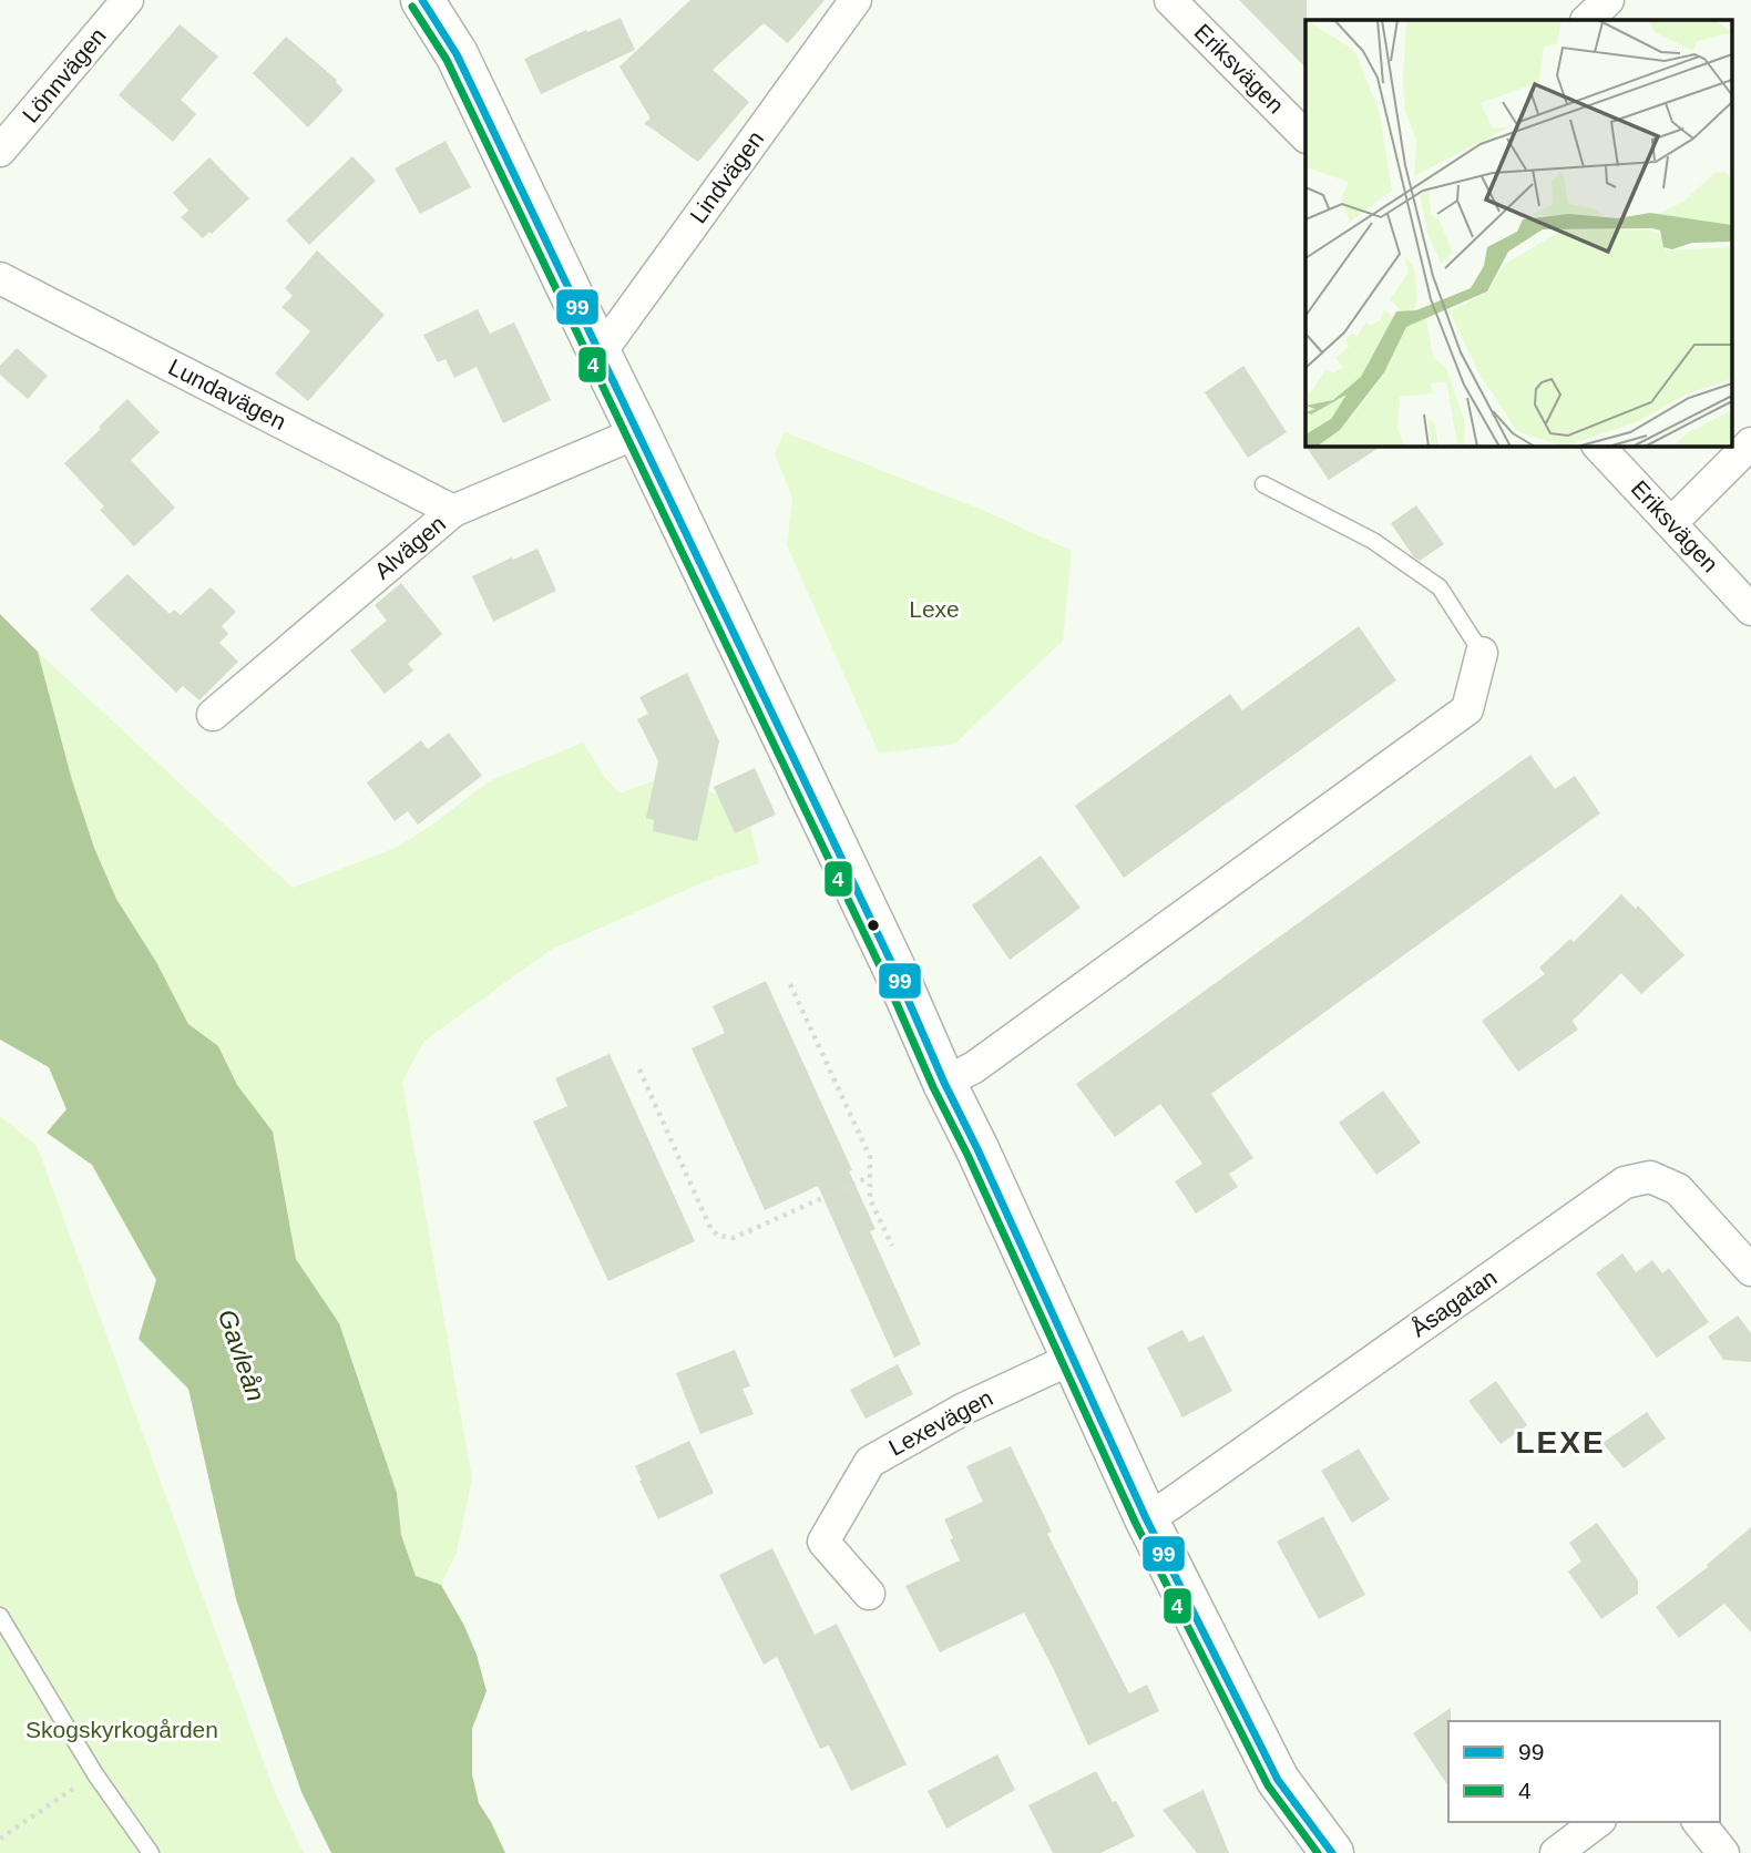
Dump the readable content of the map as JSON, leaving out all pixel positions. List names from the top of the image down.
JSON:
{
  "streets": {
    "street": [
      "Eriksvägen",
      "Lönnvägen",
      "Lindvägen",
      "Lundavägen",
      "Alvägen",
      "Åsagatan",
      "Lexevägen"
    ]
  },
  "crossings": [
    ["Lundavägen", "Alvägen"]
  ],
  "districts": ["LEXE"],
  "water": ["Gavleån"],
  "parks": ["Lexe", "Skogskyrkogården"],
  "lines": ["transit line 99", "transit line 4"],
  "legend": ["99", "4"]
}
